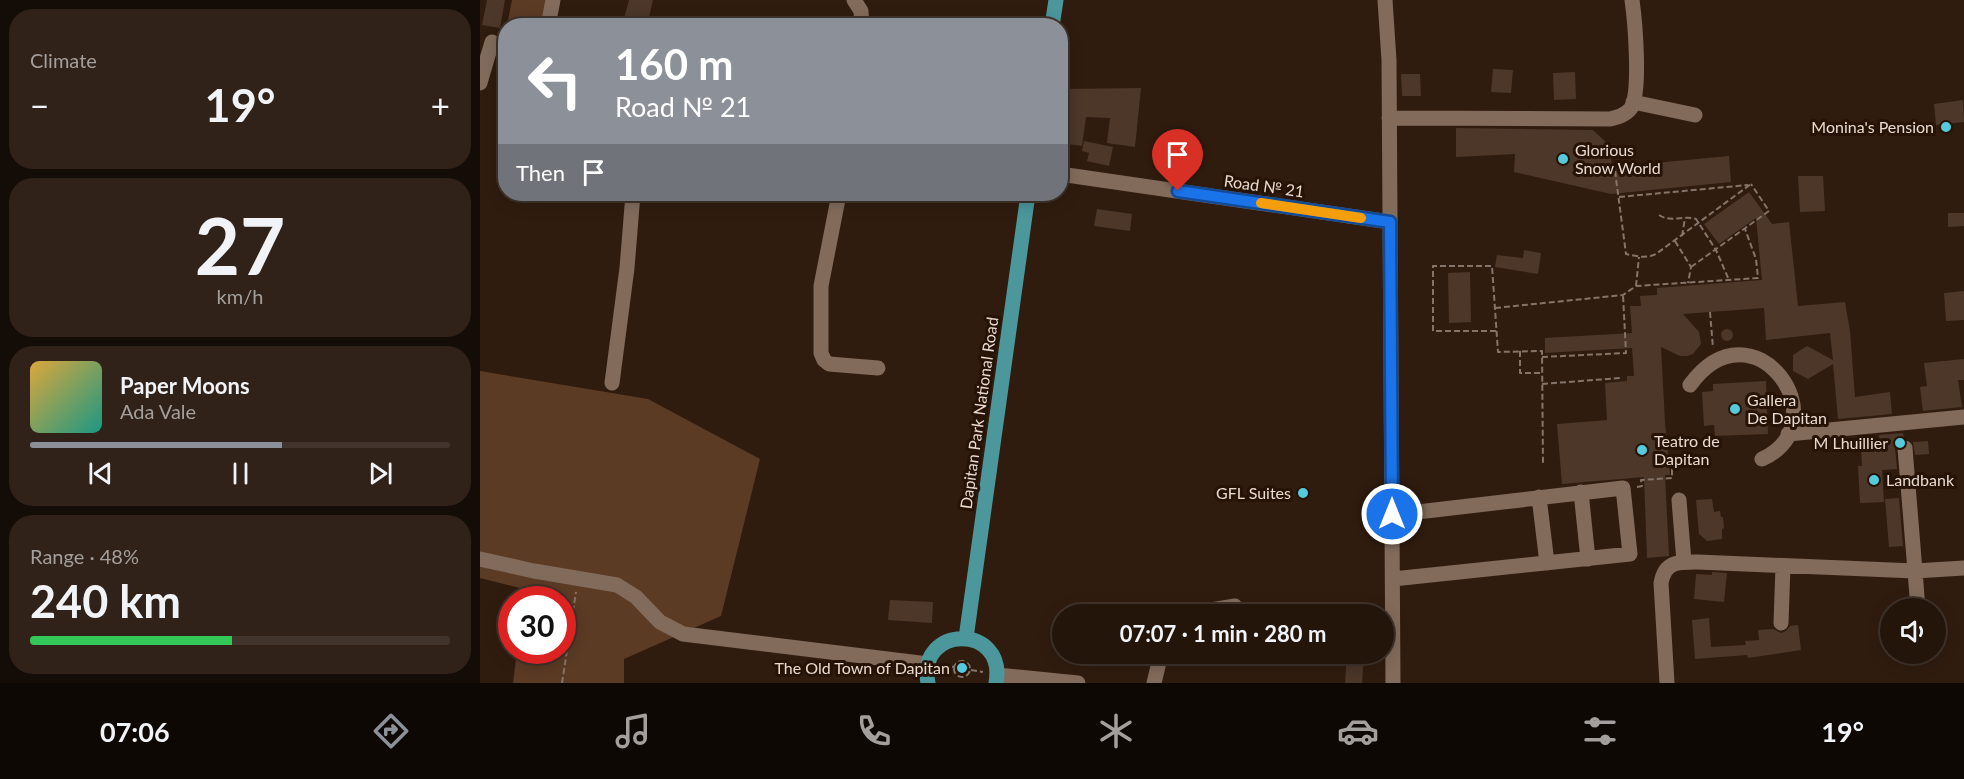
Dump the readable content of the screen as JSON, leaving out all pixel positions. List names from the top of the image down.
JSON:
{
  "streets": {
    "main road": ["Dapitan Park National Road"],
    "street": ["Road № 21"]
  },
  "places": [
    "Monina's Pension",
    "Glorious Snow World",
    "Gallera De Dapitan",
    "M Lhuillier",
    "Teatro de Dapitan",
    "Landbank",
    "GFL Suites",
    "The Old Town of Dapitan"
  ],
  "page": {
    "tile": [
      "Climate",
      ["27", "km/h"],
      ["Range · 48%", "240 km"]
    ],
    "turn": ["160 m", "Road № 21"],
    "heat": ["−", "19°", "+"],
    "then": "Then",
    "song": ["Paper Moons", "Ada Vale"],
    "limit": "30",
    "trip": "07:07 · 1 min · 280 m",
    "tabs": ["07:06", "19°"]
  }
}
